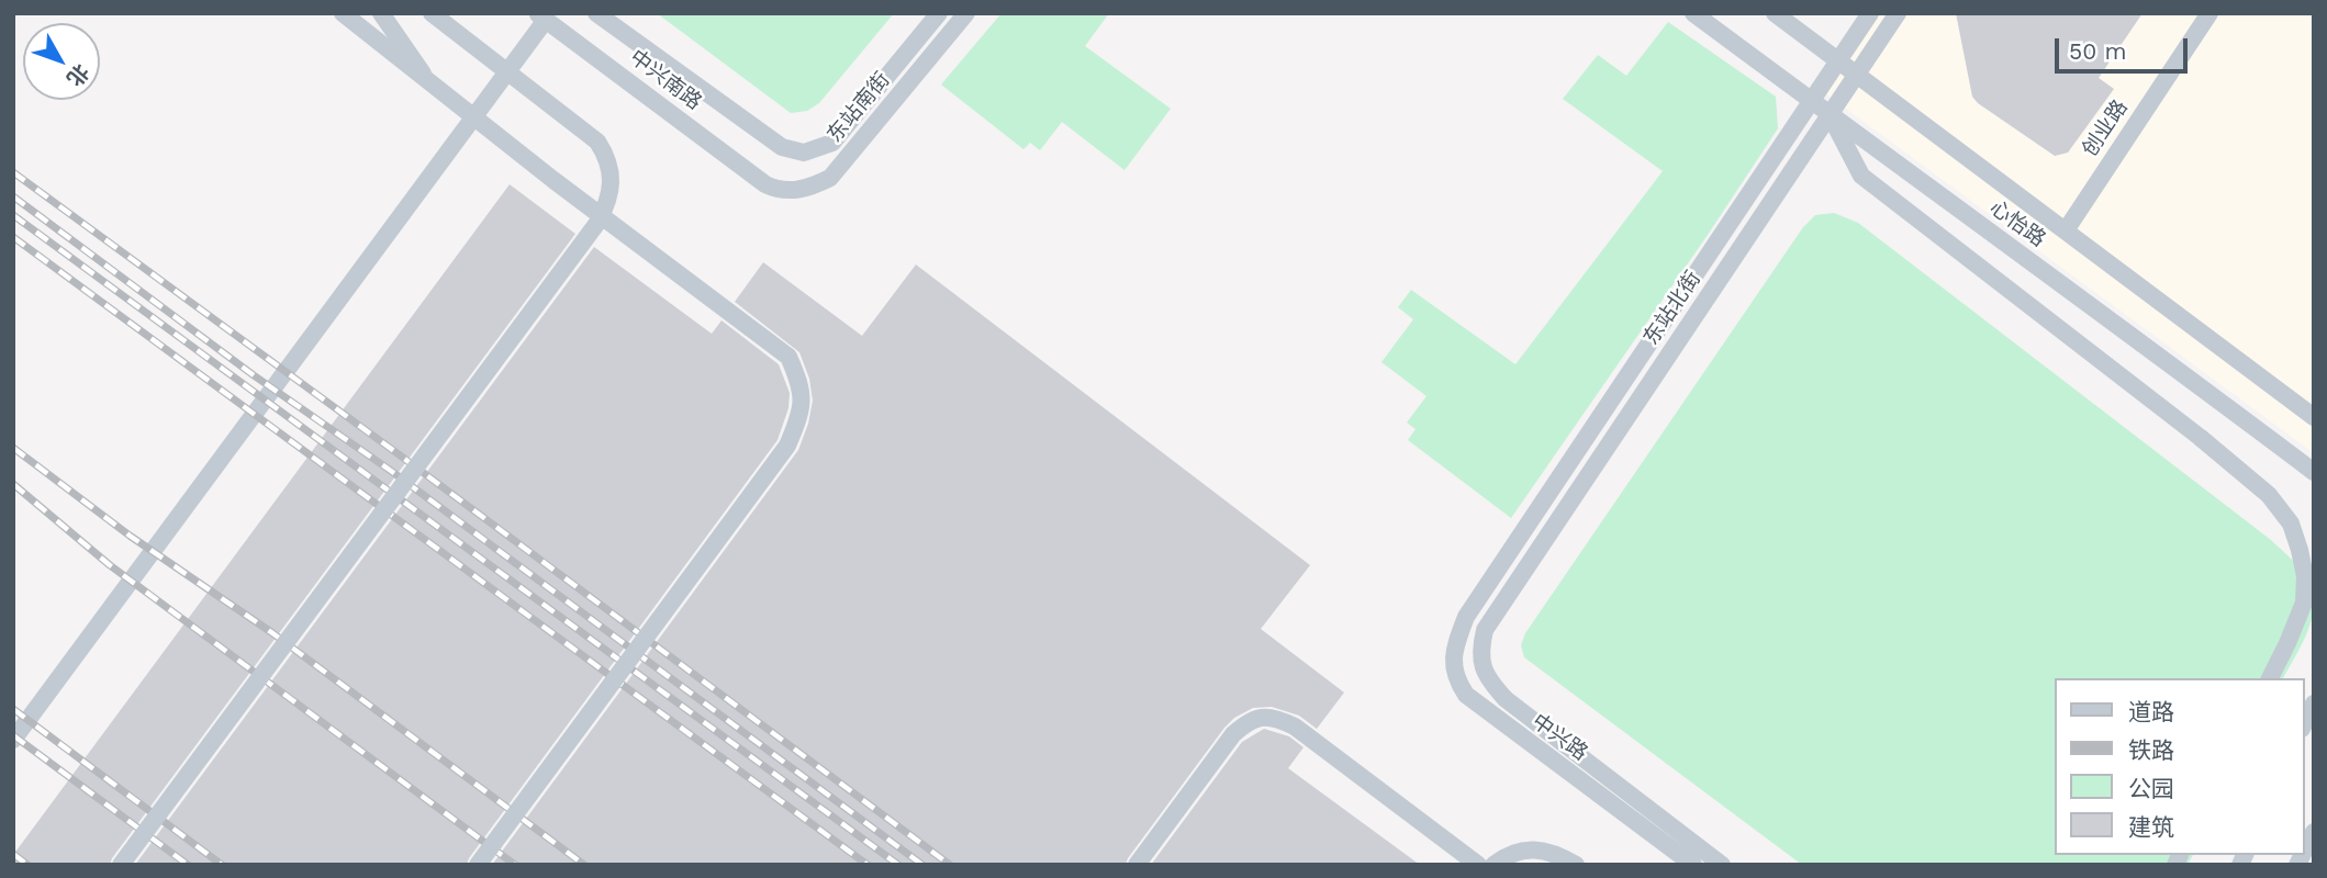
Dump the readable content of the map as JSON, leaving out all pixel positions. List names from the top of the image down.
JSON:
{
  "streets": {
    "street": [
      "中兴南路",
      "东站南街",
      "创业路",
      "心怡路",
      "东站北街",
      "中兴路"
    ]
  },
  "crossings": [
    ["中兴南路", "东站南街"],
    ["创业路", "心怡路"],
    ["心怡路", "东站北街"],
    ["东站北街", "中兴路"]
  ],
  "legend": [
    "道路",
    "铁路",
    "公园",
    "建筑"
  ],
  "scale_bar": "50 m",
  "north": "bottom right"
}
